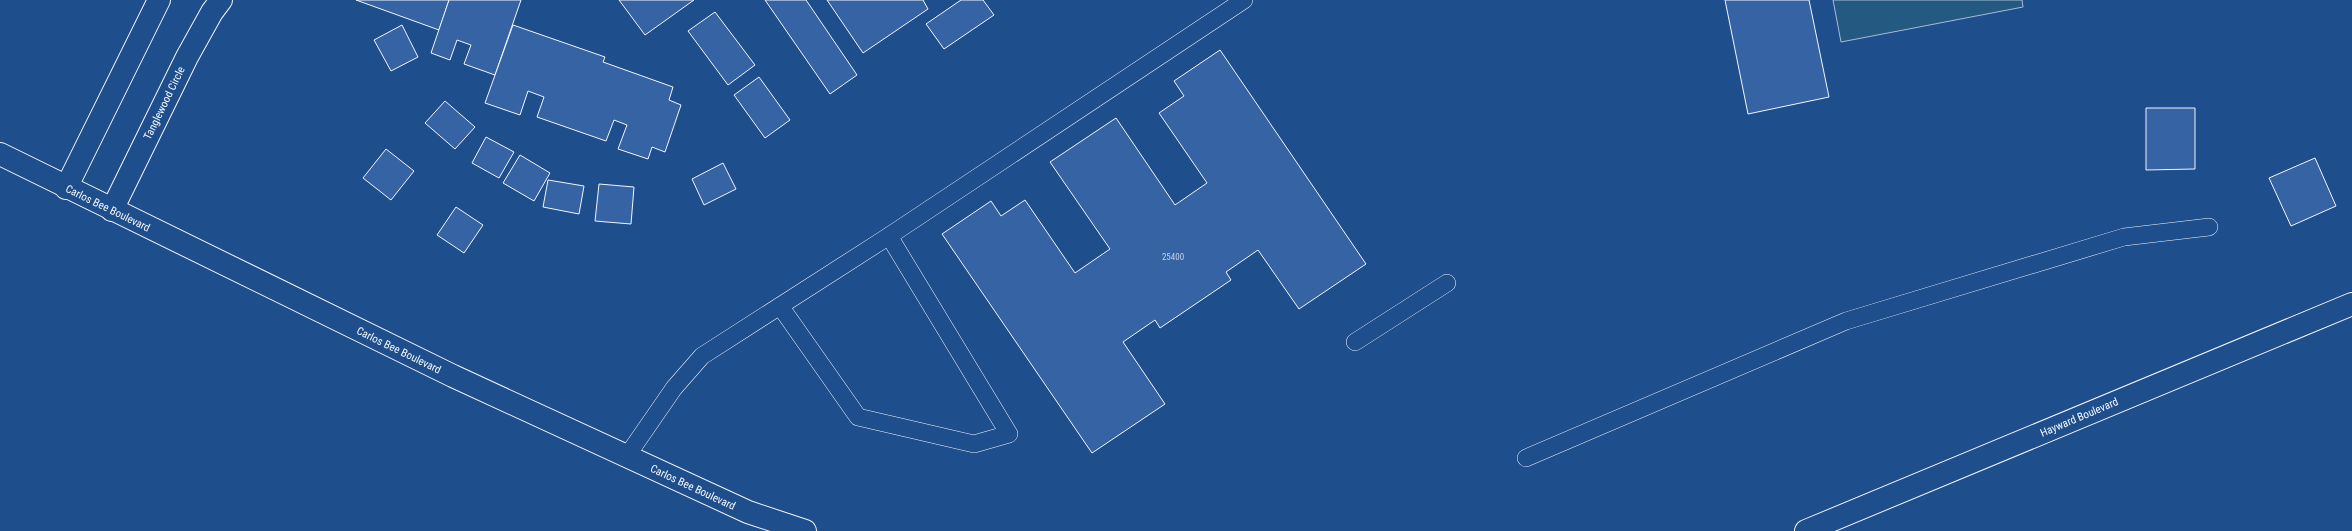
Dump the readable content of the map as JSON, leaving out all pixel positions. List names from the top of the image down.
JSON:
{
  "streets": {
    "main road": ["Tanglewood Circle", "Carlos Bee Boulevard", "Hayward Boulevard"]
  },
  "crossings": [
    ["Tanglewood Circle", "Carlos Bee Boulevard"]
  ],
  "house_numbers": ["25400"]
}
